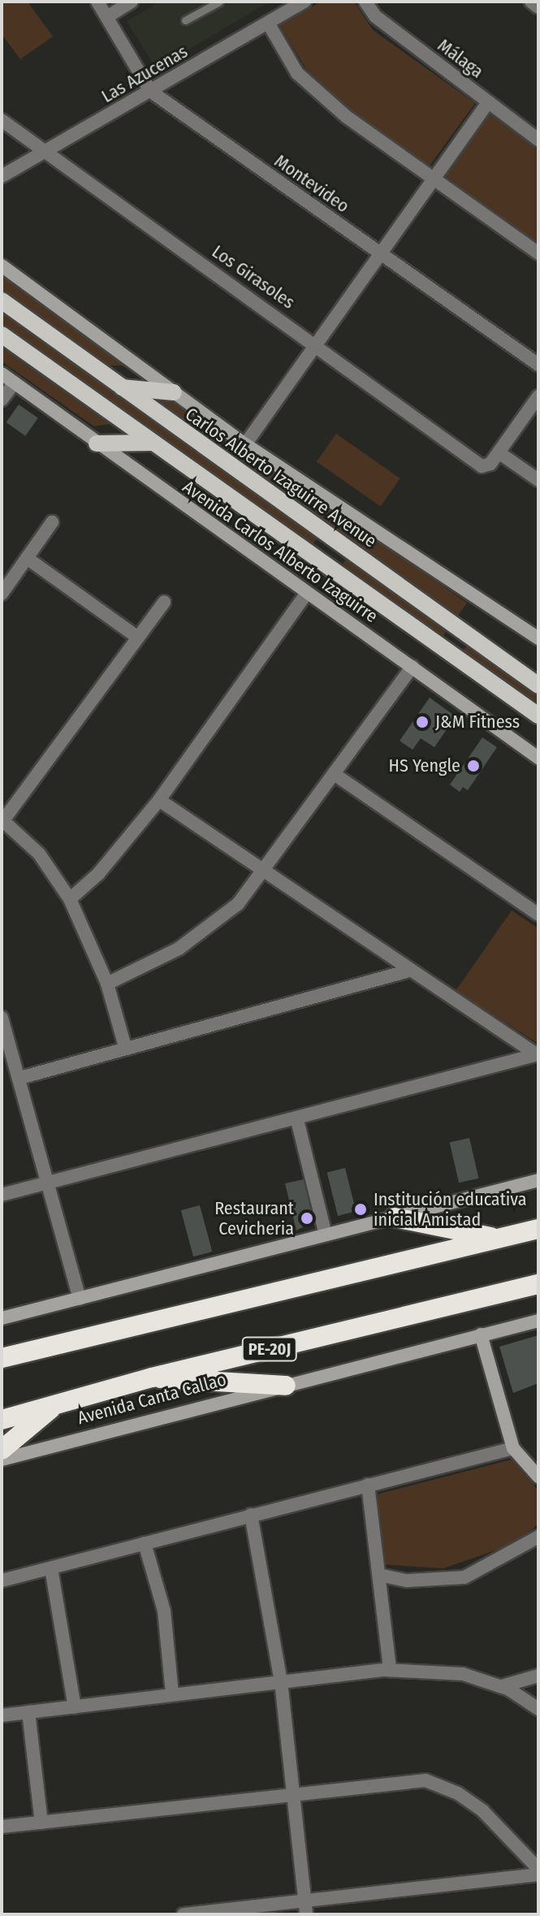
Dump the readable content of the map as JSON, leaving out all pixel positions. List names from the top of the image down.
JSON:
{
  "streets": {
    "highway": ["PE-20J", "Avenida Canta Callao"],
    "main road": ["Carlos Alberto Izaguirre Avenue"],
    "street": [
      "Málaga",
      "Las Azucenas",
      "Montevideo",
      "Los Girasoles",
      "Avenida Carlos Alberto Izaguirre"
    ]
  },
  "crossings": [
    ["Las Azucenas", "Montevideo"],
    ["Las Azucenas", "Los Girasoles"]
  ],
  "places": [
    "J&M Fitness",
    "HS Yengle",
    "Institución educativa inicial Amistad",
    "Restaurant Cevicheria"
  ]
}
